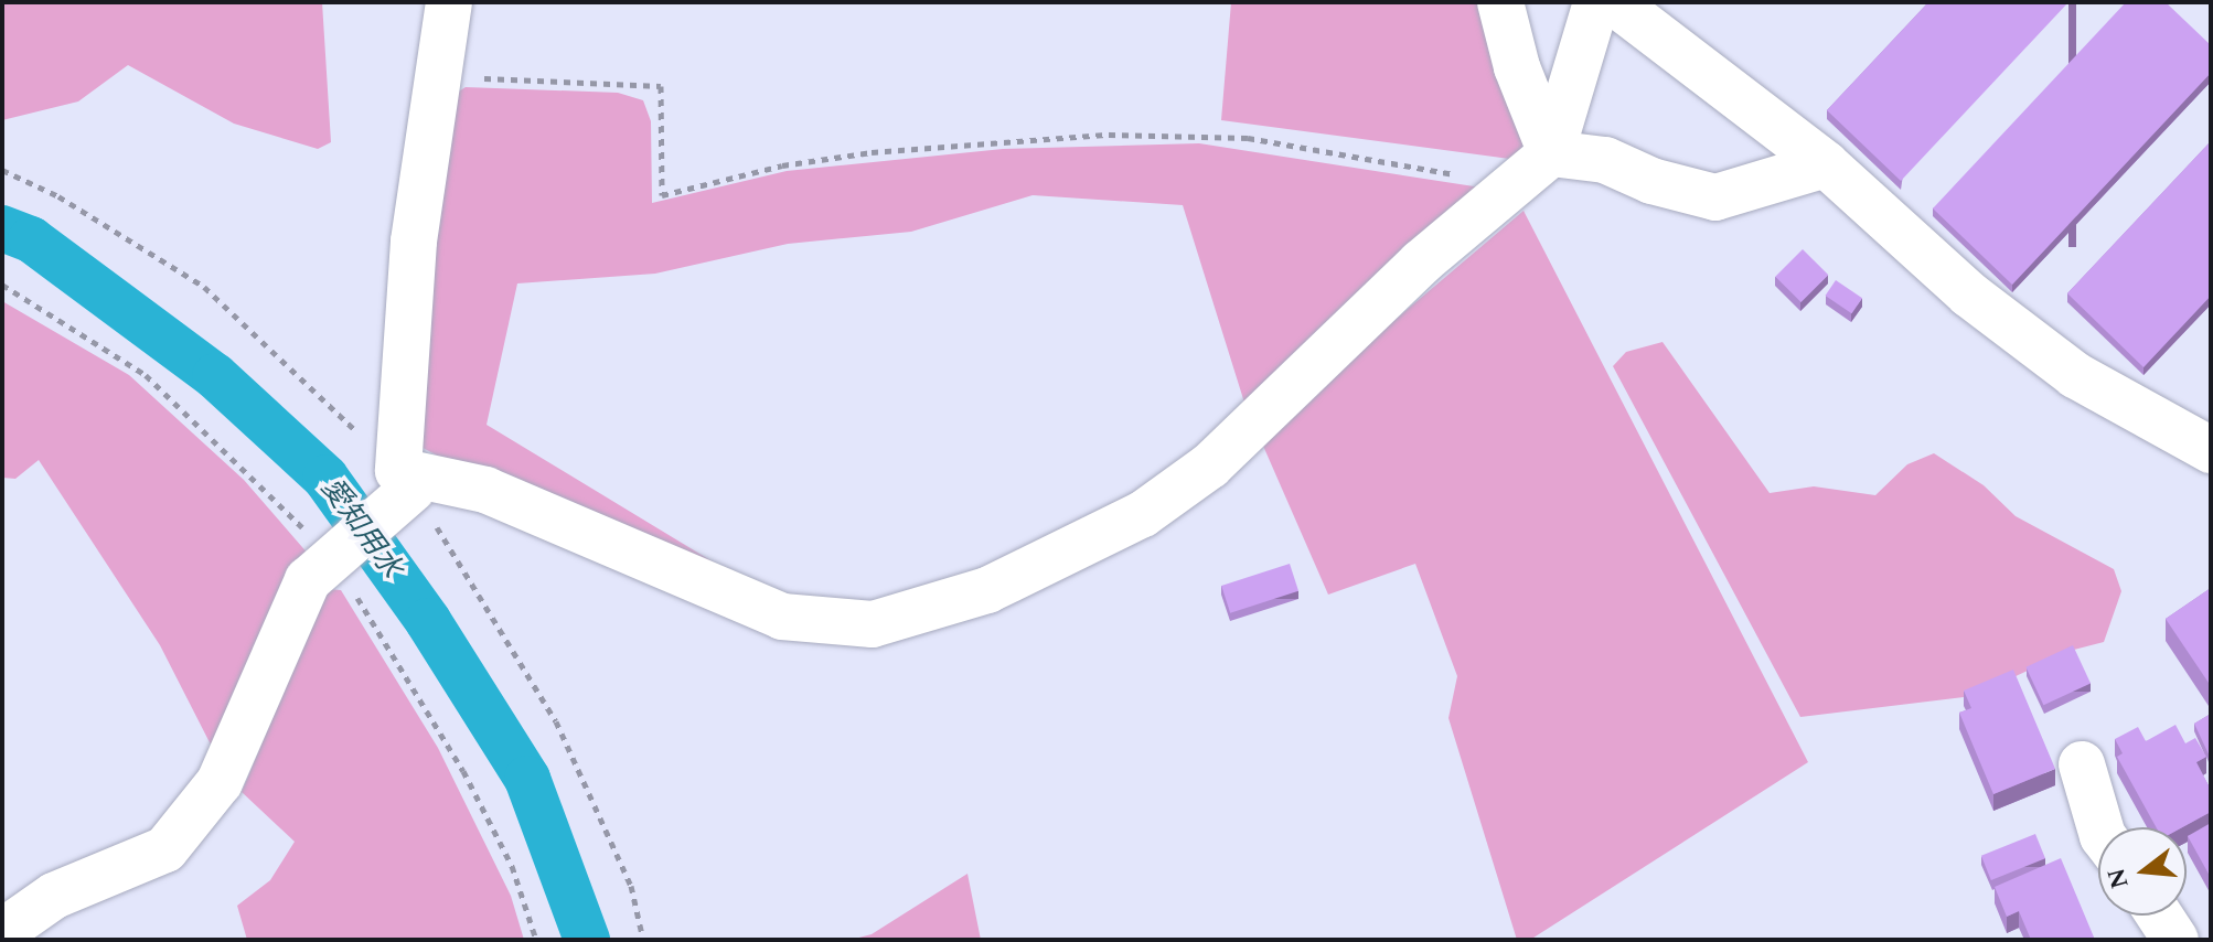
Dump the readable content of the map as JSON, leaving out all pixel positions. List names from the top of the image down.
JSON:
{
  "water": ["愛知用水"],
  "north": "left"
}
